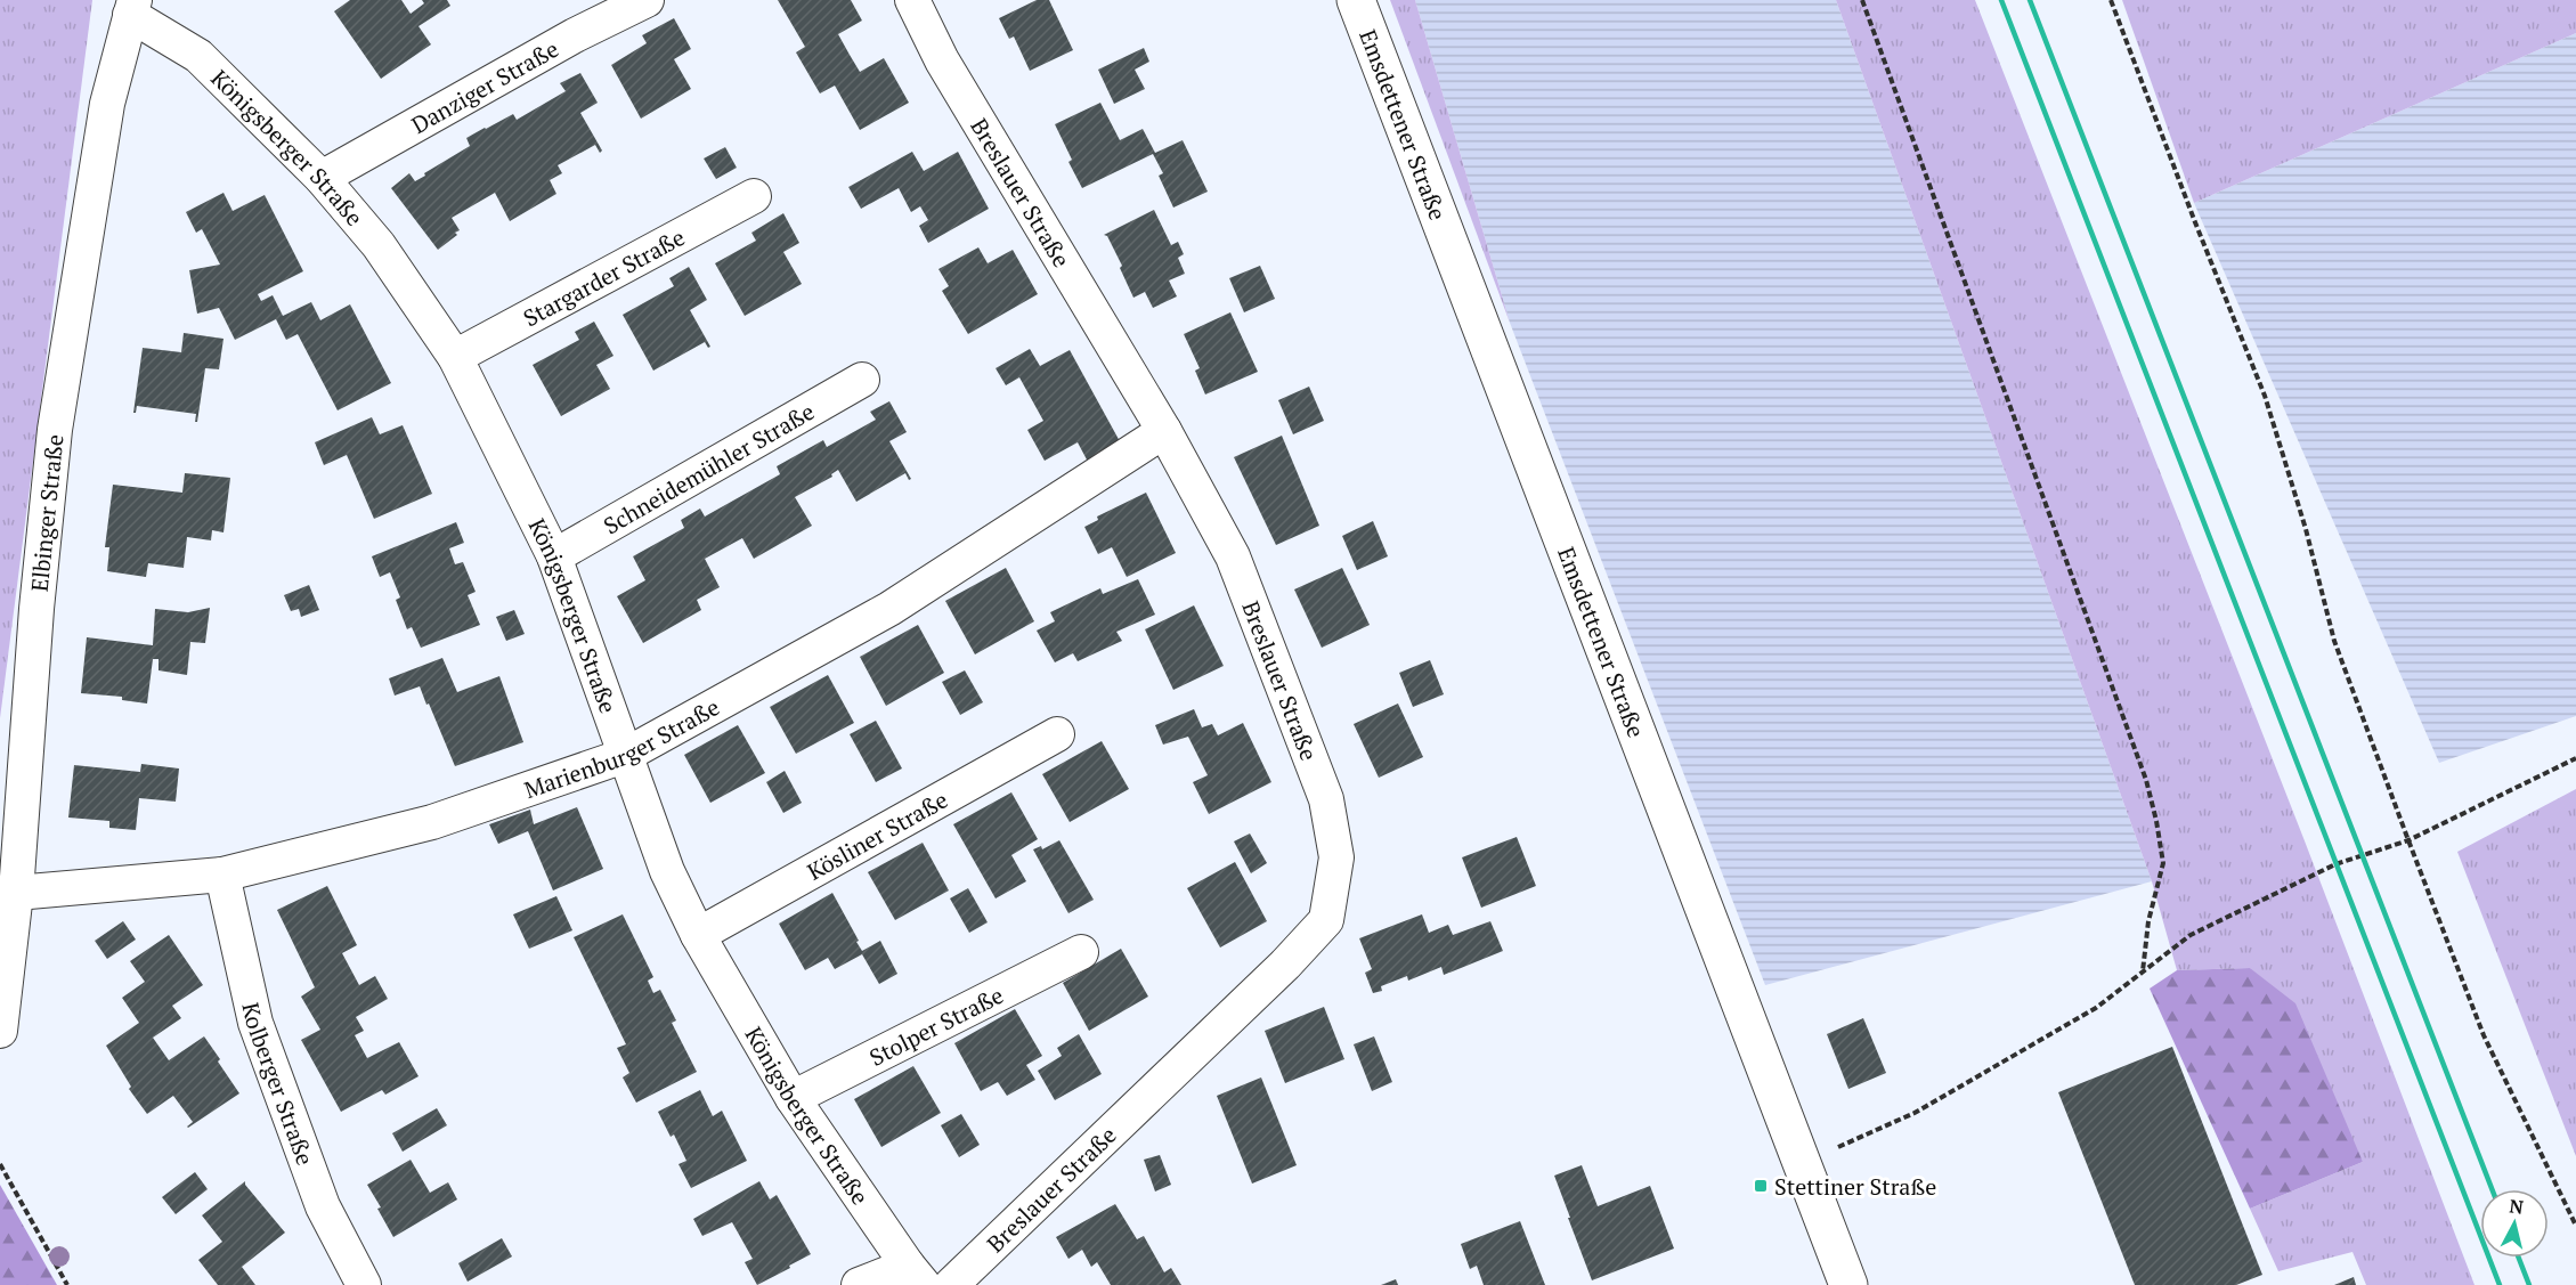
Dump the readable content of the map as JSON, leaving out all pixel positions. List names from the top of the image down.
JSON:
{
  "streets": {
    "street": [
      "Danziger Straße",
      "Emsdettener Straße",
      "Königsberger Straße",
      "Breslauer Straße",
      "Stargarder Straße",
      "Schneidemühler Straße",
      "Elbinger Straße",
      "Marienburger Straße",
      "Kösliner Straße",
      "Stolper Straße",
      "Kolberger Straße"
    ]
  },
  "crossings": [
    ["Danziger Straße", "Königsberger Straße"],
    ["Königsberger Straße", "Stargarder Straße"],
    ["Königsberger Straße", "Schneidemühler Straße"],
    ["Königsberger Straße", "Elbinger Straße"],
    ["Königsberger Straße", "Marienburger Straße"],
    ["Königsberger Straße", "Kösliner Straße"],
    ["Königsberger Straße", "Stolper Straße"],
    ["Breslauer Straße", "Marienburger Straße"],
    ["Elbinger Straße", "Marienburger Straße"],
    ["Marienburger Straße", "Kolberger Straße"]
  ],
  "places": {
    "transit": ["Stettiner Straße"]
  },
  "north": "top"
}
